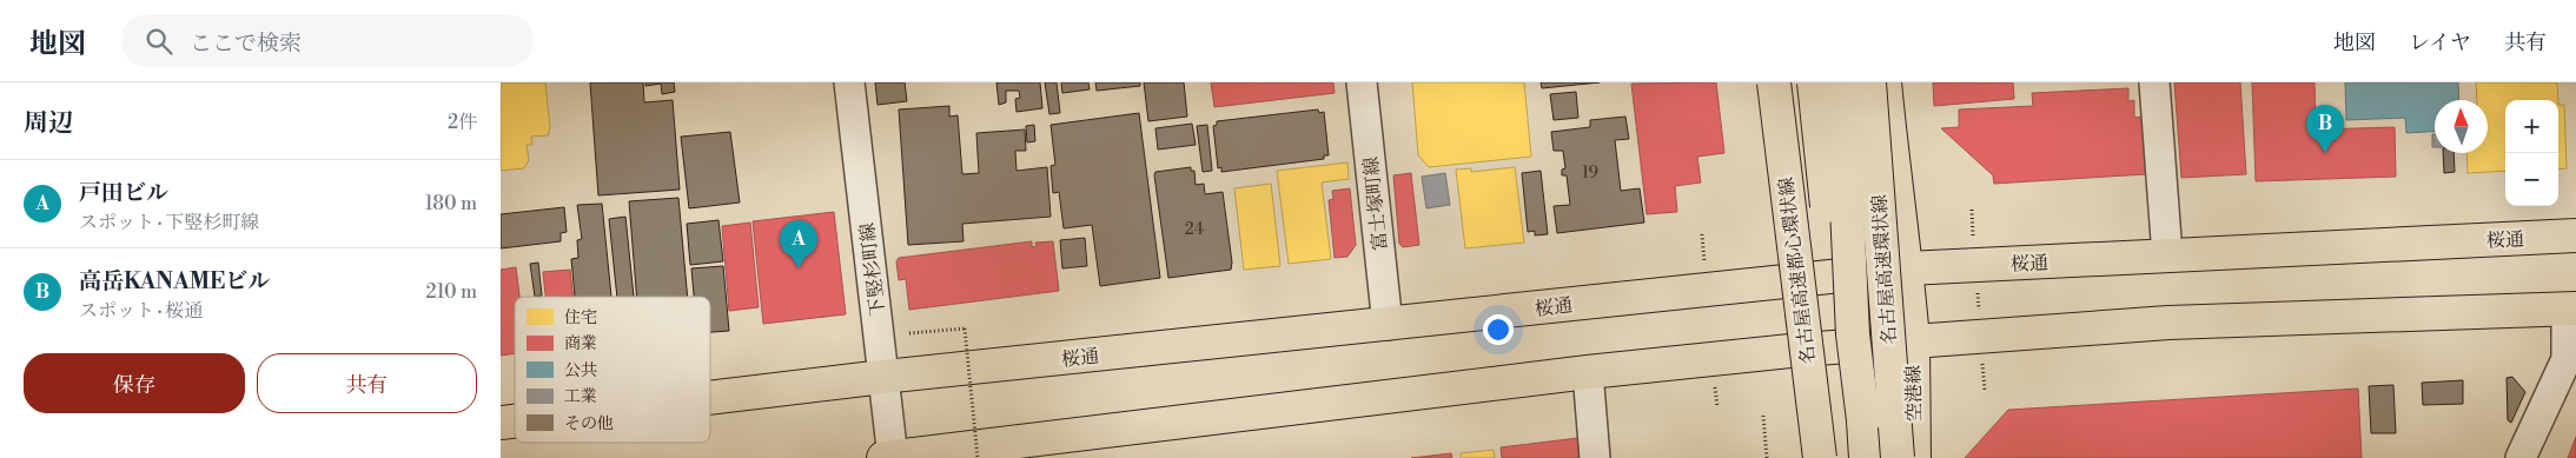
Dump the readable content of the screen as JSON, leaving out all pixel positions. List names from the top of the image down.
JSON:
{
  "streets": {
    "main road": [
      "桜通",
      "名古屋高速環状線",
      "名古屋高速都心環状線",
      "空港線"
    ],
    "street": ["富士塚町線", "下竪杉町線"]
  },
  "crossings": [
    ["富士塚町線", "桜通"],
    ["桜通", "下竪杉町線"],
    ["桜通", "空港線"]
  ],
  "house_numbers": ["19", "24"],
  "legend": [
    "住宅",
    "商業",
    "公共",
    "工業",
    "その他"
  ],
  "north": "top",
  "page": {
    "header": "地図",
    "search": "ここで検索",
    "nav": ["地図", "レイヤ", "共有"],
    "heading": ["周辺", "2件"],
    "map_buttons": ["+", "−"],
    "pins": ["B", "A"],
    "list": [
      {
        "mark": "A",
        "name": "戸田ビル",
        "note": "スポット · 下竪杉町線",
        "value": "180 m"
      },
      {
        "mark": "B",
        "name": "高岳KANAMEビル",
        "note": "スポット · 桜通",
        "value": "210 m"
      }
    ],
    "buttons": ["保存", "共有"]
  }
}
